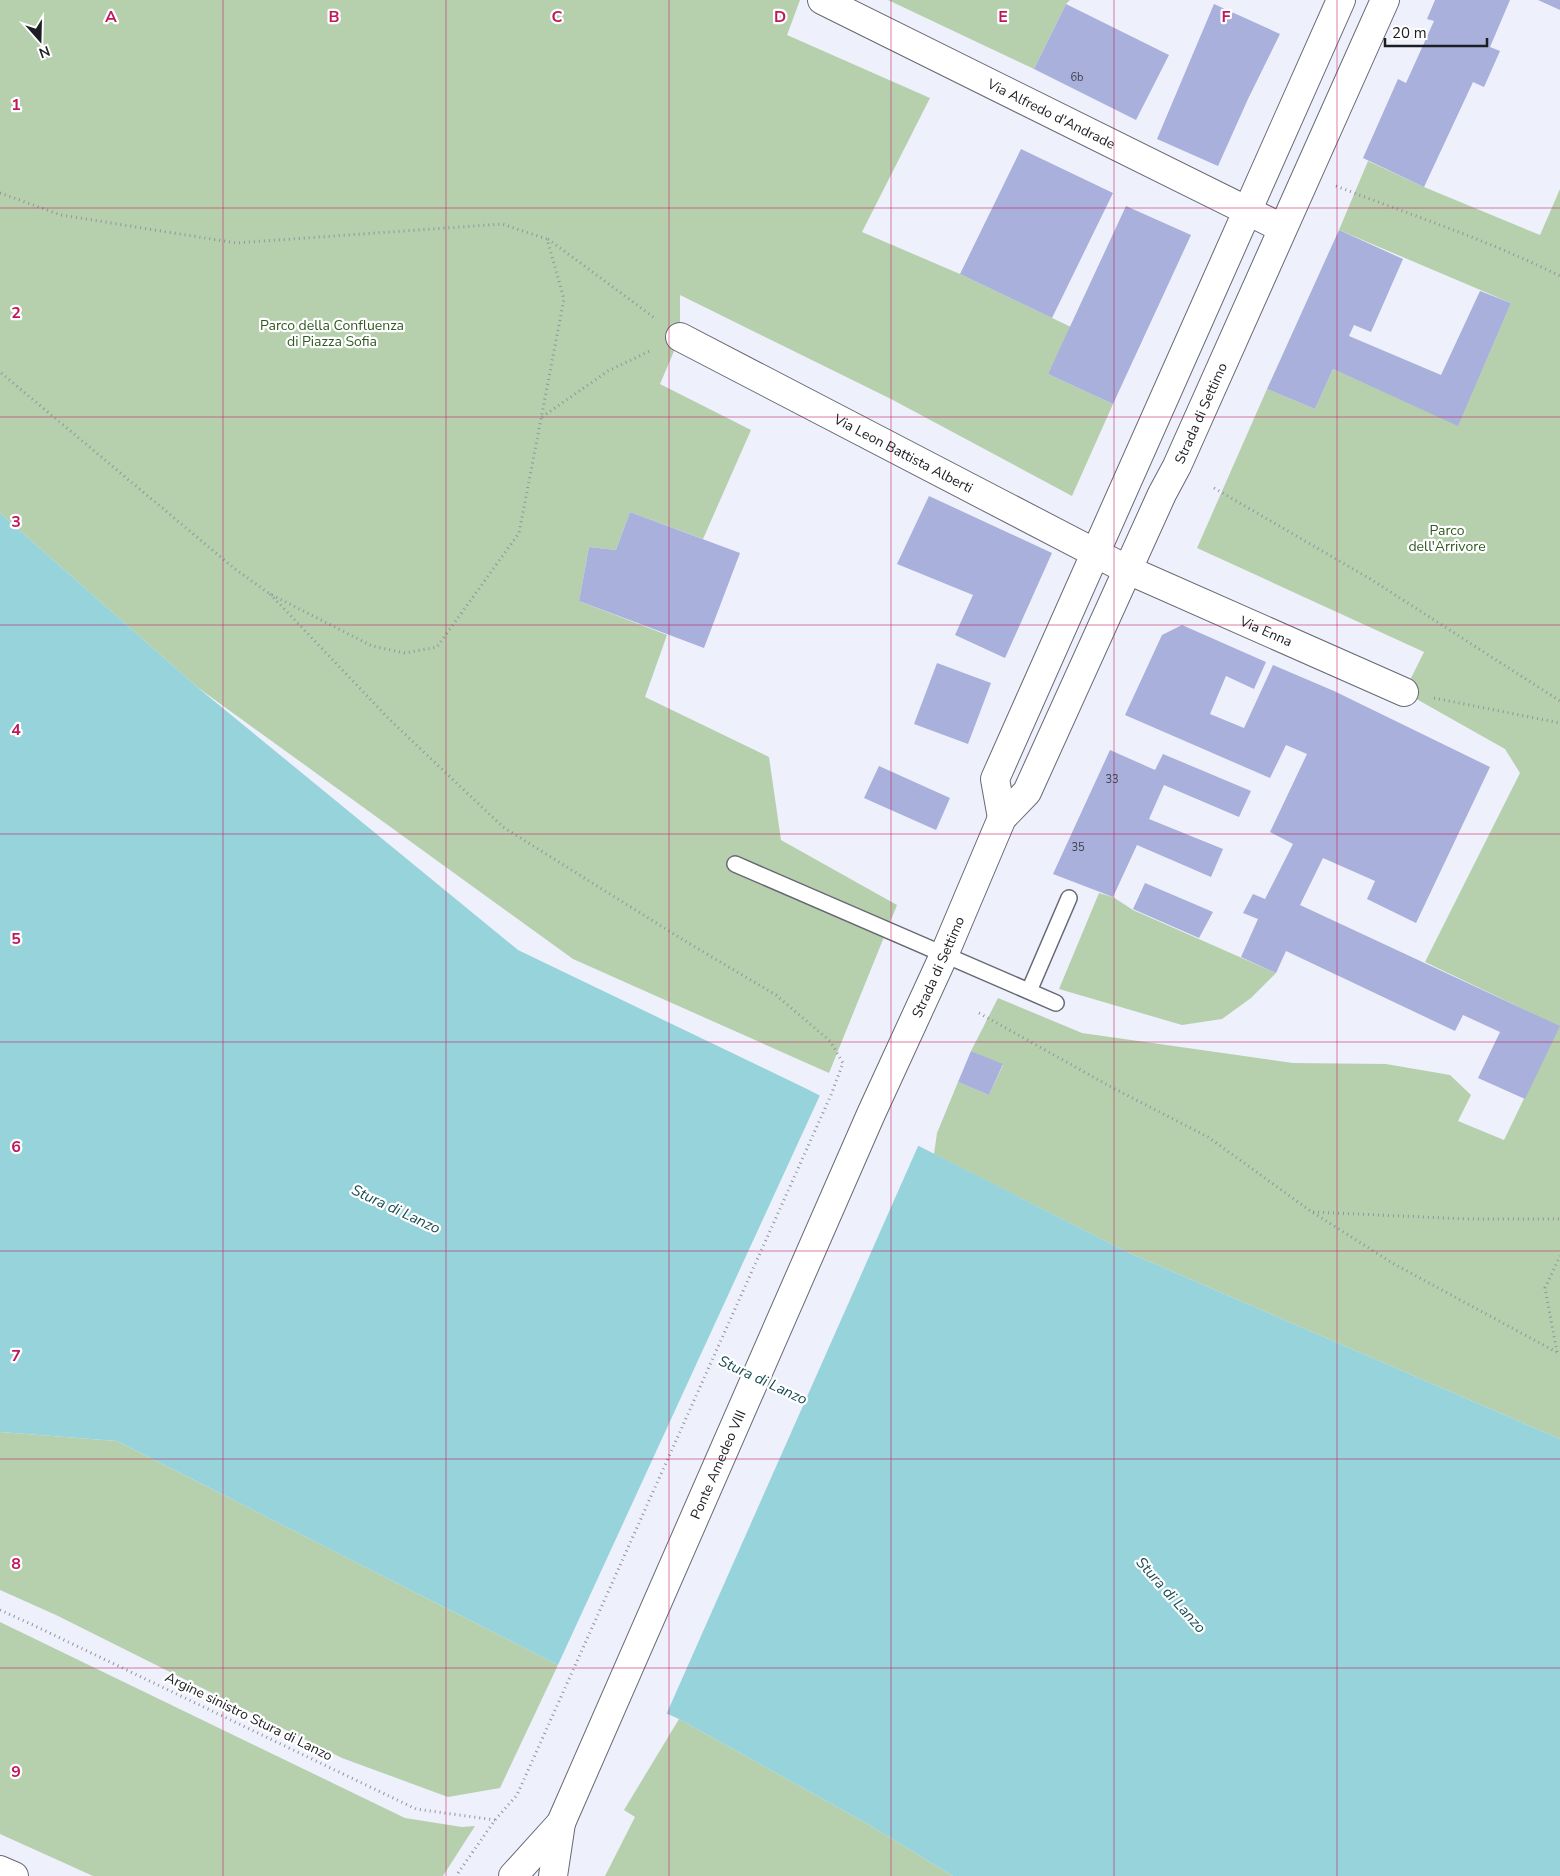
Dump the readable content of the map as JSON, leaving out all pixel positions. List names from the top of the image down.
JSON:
{
  "streets": {
    "main road": [
      "Via Alfredo d'Andrade",
      "Strada di Settimo",
      "Via Leon Battista Alberti",
      "Via Enna",
      "Ponte Amedeo VIII"
    ],
    "path": ["Argine sinistro Stura di Lanzo"]
  },
  "crossings": [
    ["Via Alfredo d'Andrade", "Strada di Settimo"],
    ["Strada di Settimo", "Via Leon Battista Alberti"],
    ["Strada di Settimo", "Via Enna"],
    ["Strada di Settimo", "Ponte Amedeo VIII"],
    ["Via Leon Battista Alberti", "Via Enna"]
  ],
  "water": ["Stura di Lanzo"],
  "parks": ["Parco della Confluenza di Piazza Sofia", "Parco dell'Arrivore"],
  "house_numbers": ["6b", "33", "35"],
  "scale_bar": "20 m",
  "north": "bottom",
  "grid": {
    "columns": [
      "A",
      "B",
      "C",
      "D",
      "E",
      "F"
    ],
    "rows": [
      "1",
      "2",
      "3",
      "4",
      "5",
      "6",
      "7",
      "8",
      "9"
    ]
  }
}
